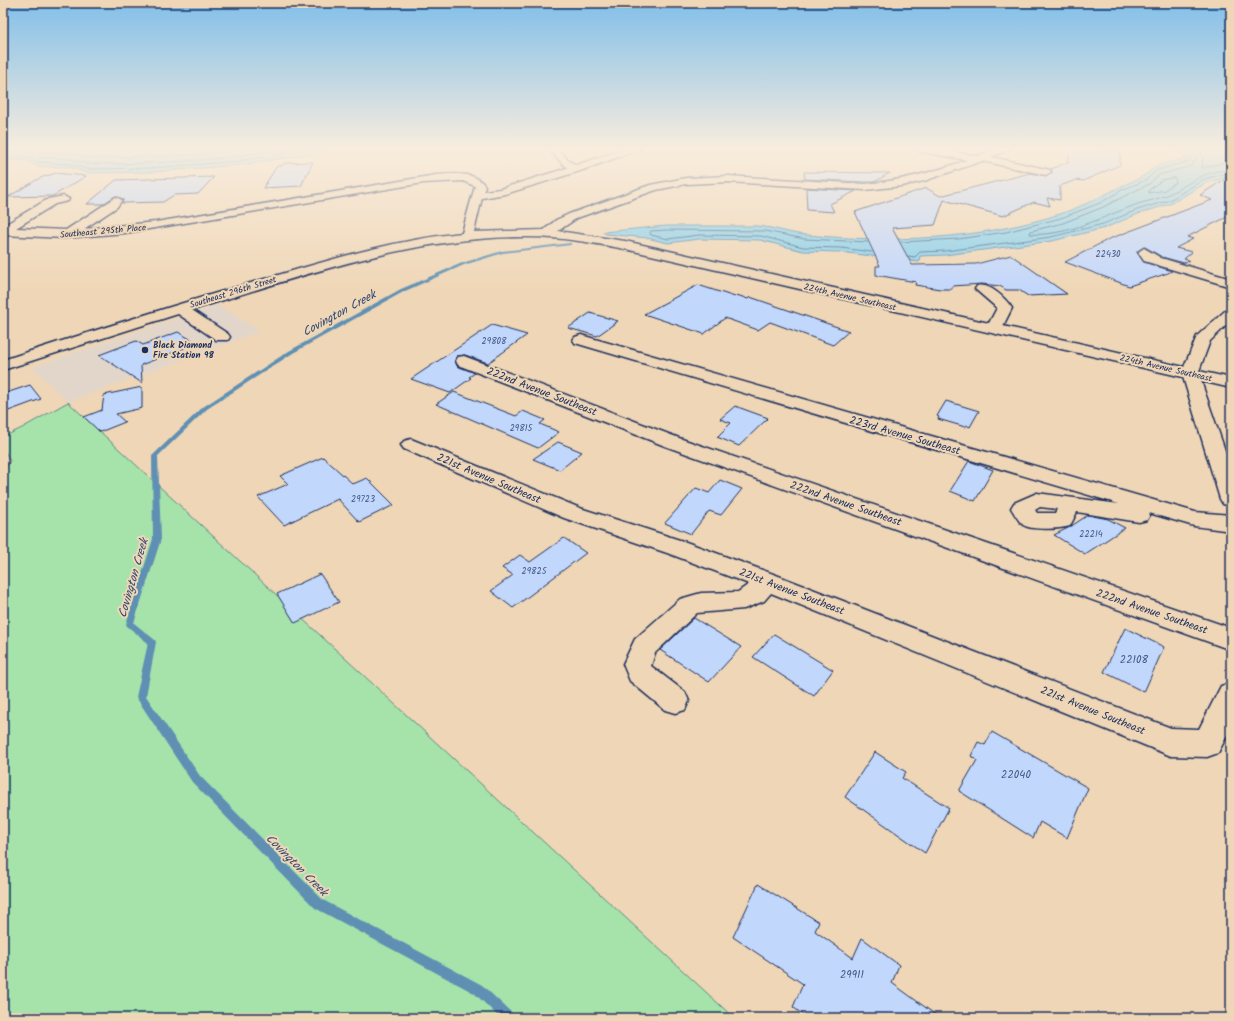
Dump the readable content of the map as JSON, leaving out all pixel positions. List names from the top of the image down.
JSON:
{
  "streets": {
    "street": [
      "Southeast 295th Place",
      "Southeast 296th Street",
      "224th Avenue Southeast",
      "222nd Avenue Southeast",
      "223rd Avenue Southeast",
      "221st Avenue Southeast"
    ]
  },
  "crossings": [
    ["Southeast 296th Street", "224th Avenue Southeast"]
  ],
  "water": ["Covington Creek"],
  "places": ["Black Diamond Fire Station 98"],
  "house_numbers": [
    "22430",
    "29808",
    "29815",
    "29723",
    "22214",
    "29825",
    "22108",
    "22040",
    "29911"
  ]
}
